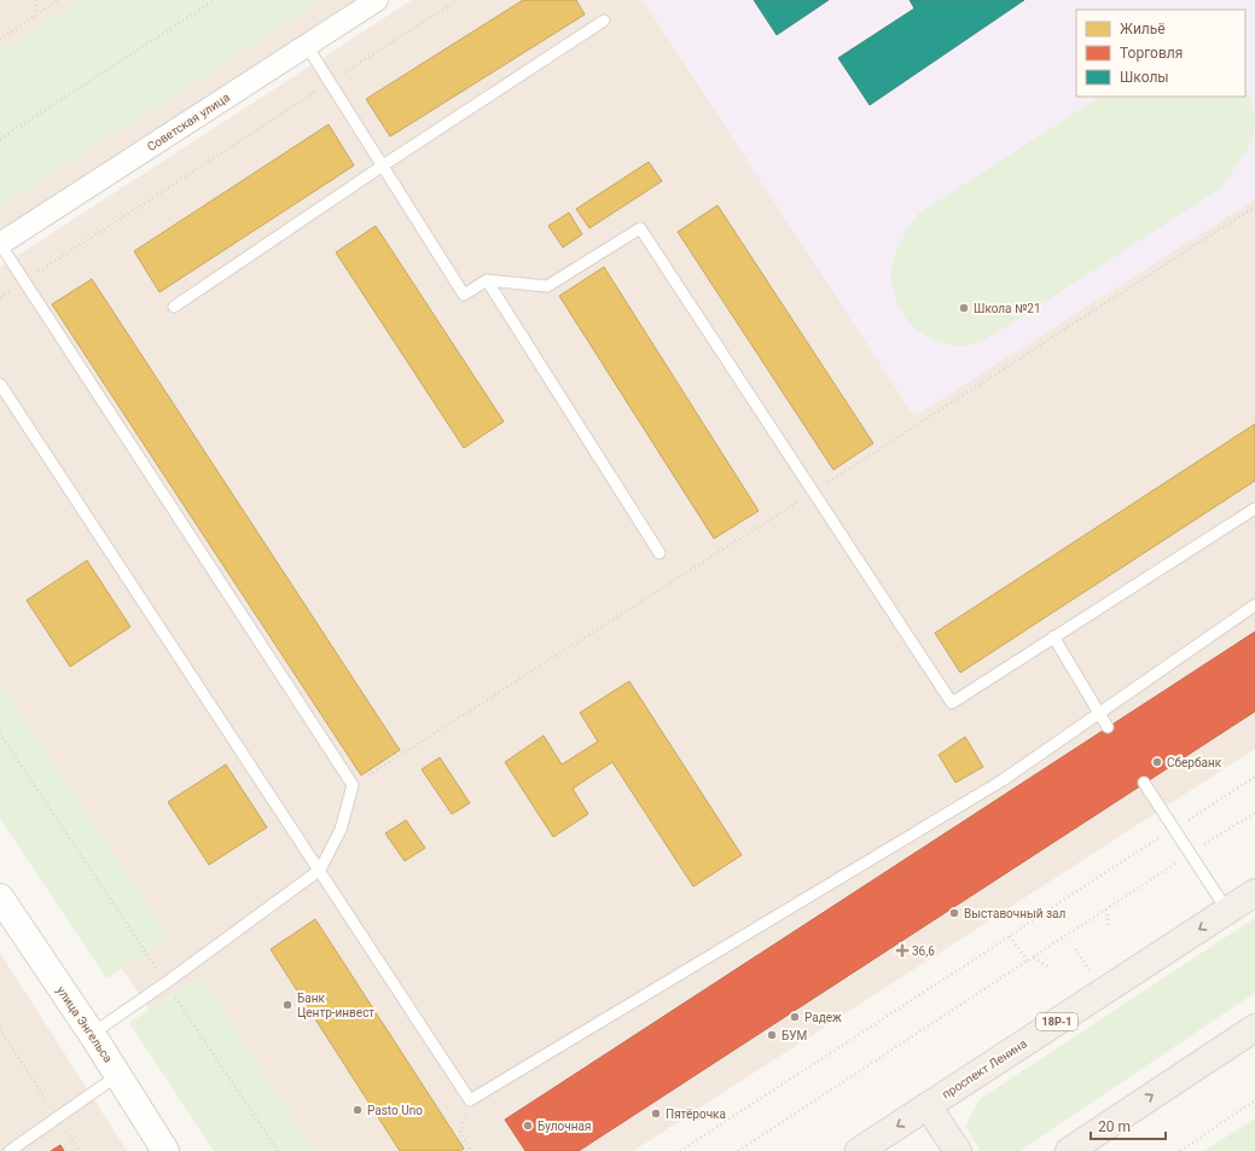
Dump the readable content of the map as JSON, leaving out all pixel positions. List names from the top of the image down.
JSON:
{
  "streets": {
    "main road": ["18Р-1", "улица Энгельса", "проспект Ленина"],
    "street": ["Советская улица"]
  },
  "places": {
    "other": [
      "Школа №21",
      "Сбербанк",
      "Выставочный зал",
      "Банк Центр-инвест",
      "Радеж",
      "БУМ",
      "Pasto Uno",
      "Пятёрочка",
      "Булочная"
    ],
    "health": ["36,6"]
  },
  "legend": ["Жильё", "Торговля", "Школы"],
  "scale_bar": "20 m"
}
